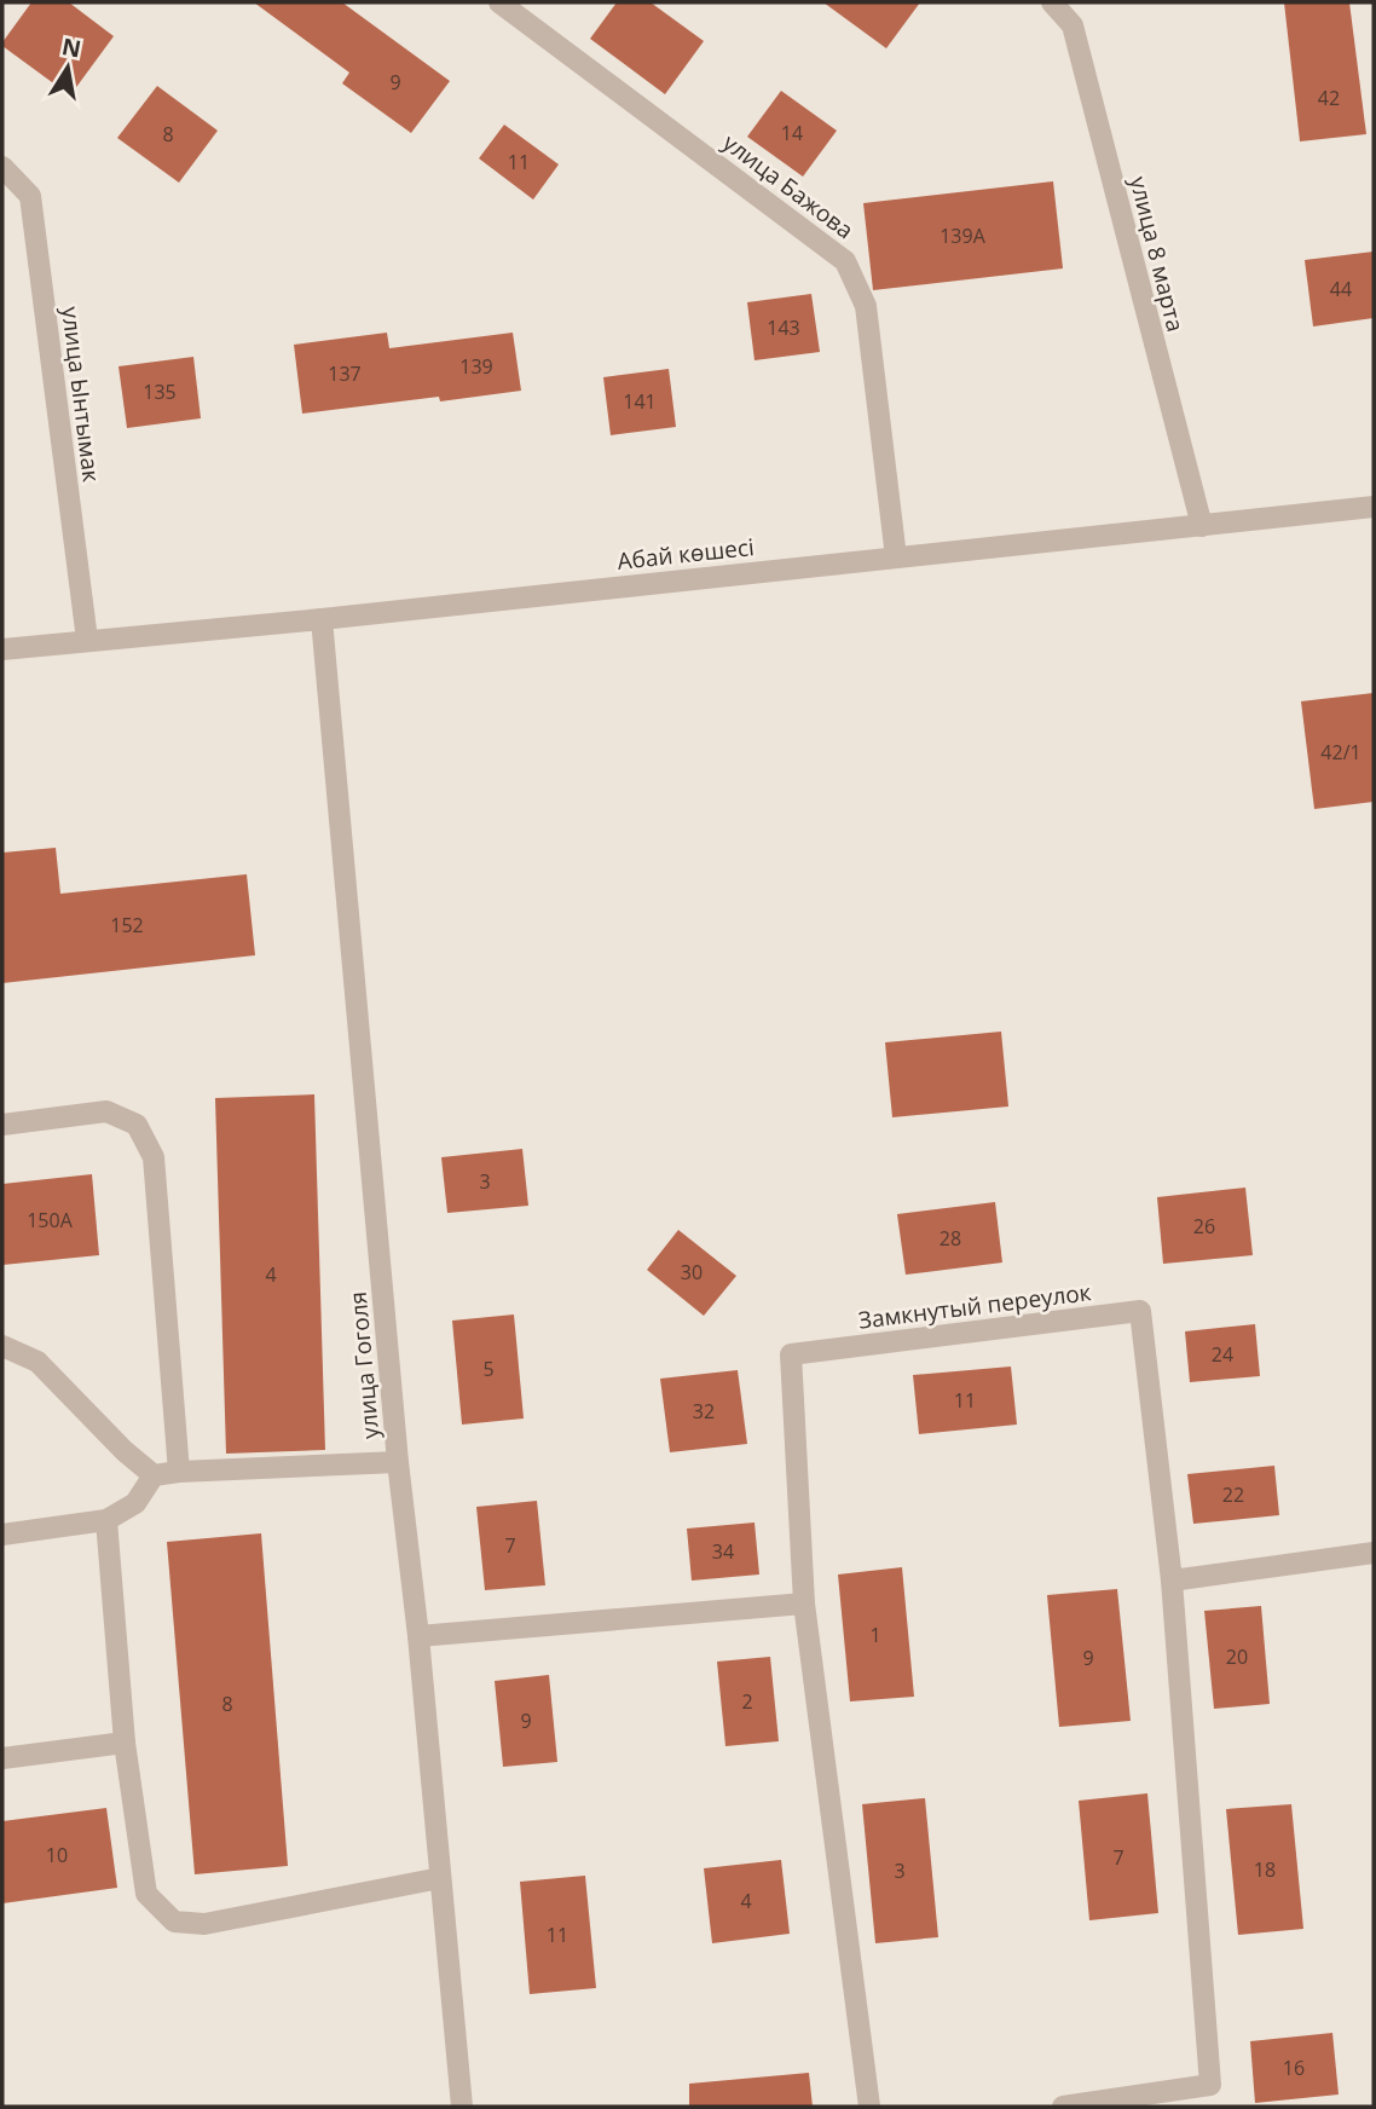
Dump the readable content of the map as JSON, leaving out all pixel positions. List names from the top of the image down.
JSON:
{
  "streets": {
    "street": [
      "улица Бажова",
      "улица 8 марта",
      "улица Ынтымак",
      "Абай көшесі",
      "Замкнутый переулок",
      "улица Гоголя"
    ]
  },
  "crossings": [
    ["улица Бажова", "Абай көшесі"],
    ["улица 8 марта", "Абай көшесі"],
    ["улица Ынтымак", "Абай көшесі"],
    ["Абай көшесі", "улица Гоголя"]
  ],
  "house_numbers": [
    "9",
    "42",
    "14",
    "8",
    "11",
    "139А",
    "44",
    "143",
    "139",
    "137",
    "135",
    "141",
    "42/1",
    "152",
    "3",
    "150А",
    "26",
    "28",
    "30",
    "4",
    "24",
    "5",
    "11",
    "32",
    "22",
    "7",
    "34",
    "1",
    "20",
    "9",
    "2",
    "8",
    "9",
    "10",
    "7",
    "18",
    "3",
    "4",
    "11",
    "16"
  ],
  "north": "top"
}
